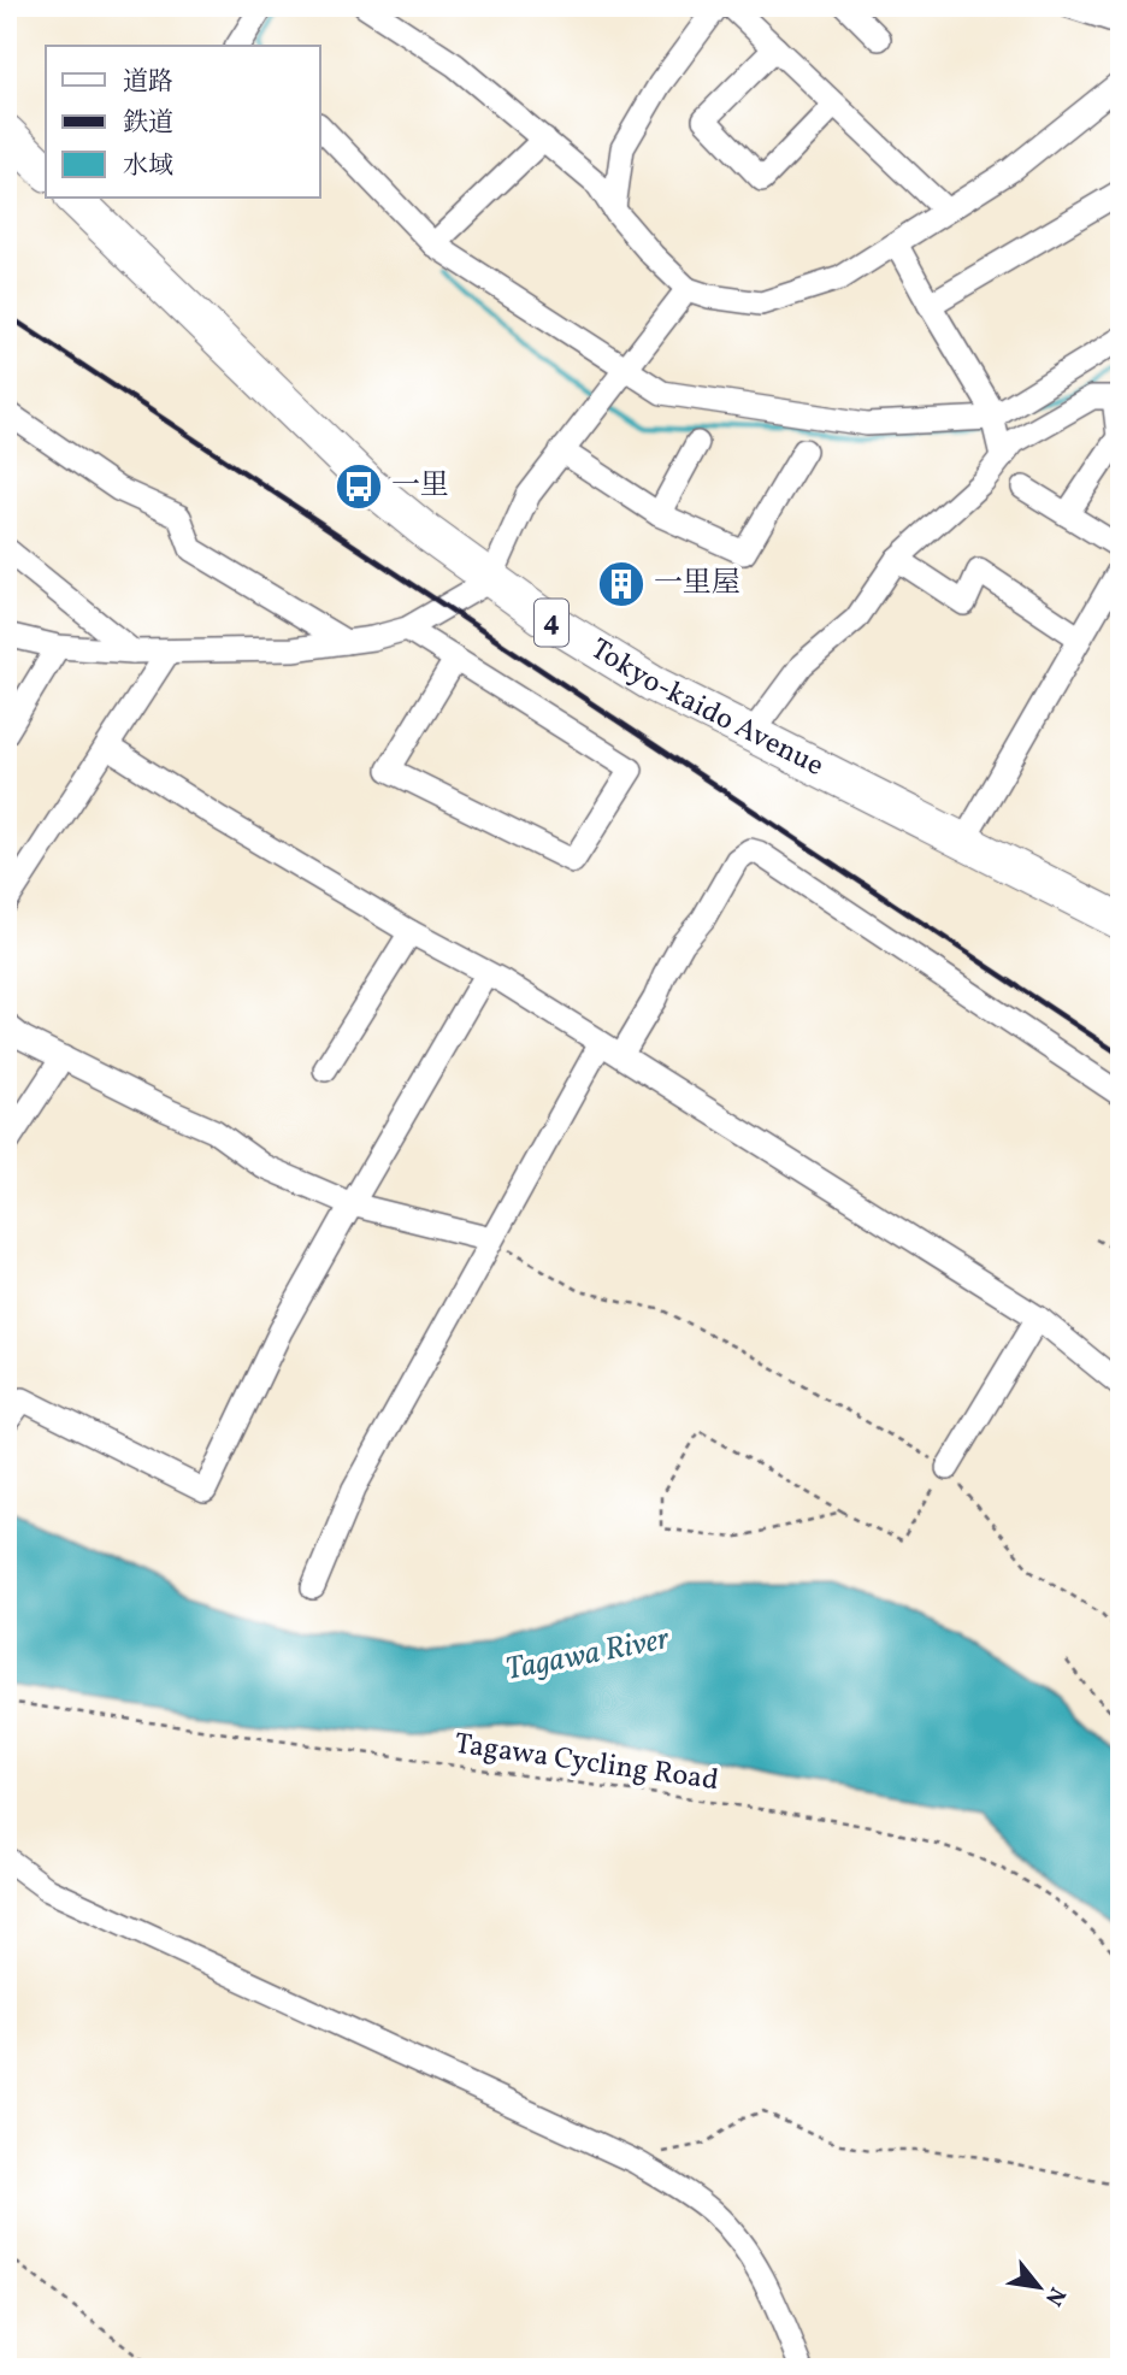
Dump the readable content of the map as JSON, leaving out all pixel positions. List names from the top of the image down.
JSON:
{
  "streets": {
    "highway": ["4", "Tokyo-kaido Avenue"],
    "path": ["Tagawa Cycling Road"]
  },
  "water": ["Tagawa River"],
  "places": {
    "bus stop": ["一里"],
    "building": ["一里屋"]
  },
  "legend": ["道路", "鉄道", "水域"],
  "north": "bottom right"
}
